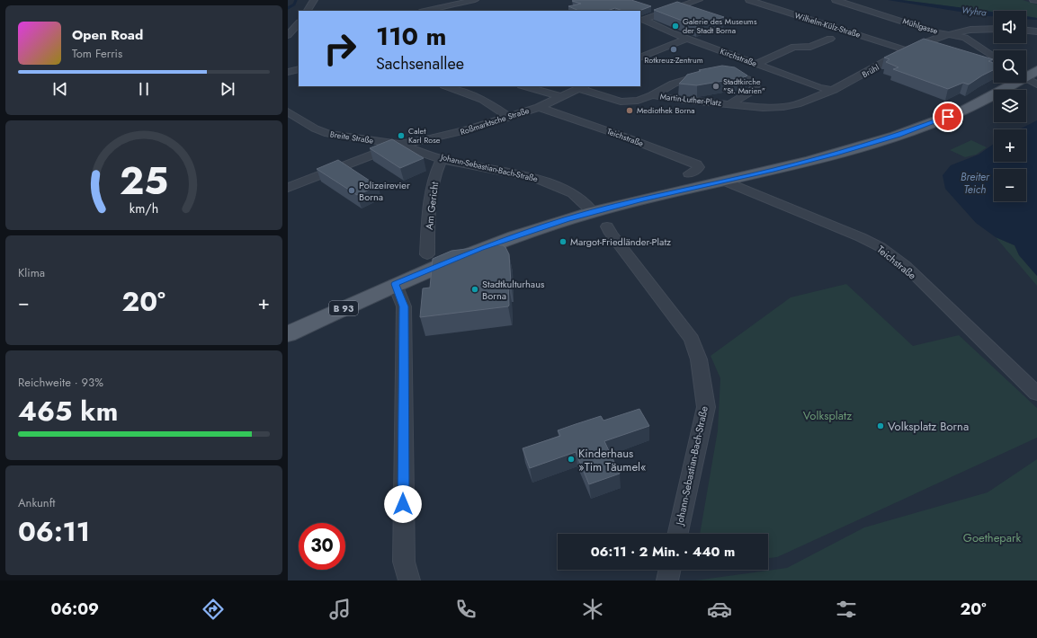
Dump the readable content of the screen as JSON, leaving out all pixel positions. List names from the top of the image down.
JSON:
{
  "streets": {
    "main road": ["B 93"],
    "street": [
      "Wilhelm-Külz-Straße",
      "Mühlgasse",
      "Kirchstraße",
      "Brühl",
      "Martin-Luther-Platz",
      "Roßmarktsche Straße",
      "Breite Straße",
      "Teichstraße",
      "Johann-Sebastian-Bach-Straße",
      "Am Gericht"
    ]
  },
  "crossings": [
    ["Wilhelm-Külz-Straße", "Brühl"],
    ["Mühlgasse", "Brühl"],
    ["Kirchstraße", "Brühl"],
    ["Kirchstraße", "Martin-Luther-Platz"],
    ["Brühl", "Martin-Luther-Platz"],
    ["Martin-Luther-Platz", "Roßmarktsche Straße"],
    ["Roßmarktsche Straße", "Breite Straße"],
    ["Roßmarktsche Straße", "Teichstraße"],
    ["Roßmarktsche Straße", "Johann-Sebastian-Bach-Straße"],
    ["Breite Straße", "Johann-Sebastian-Bach-Straße"],
    ["Teichstraße", "B 93"],
    ["Johann-Sebastian-Bach-Straße", "Am Gericht"],
    ["Johann-Sebastian-Bach-Straße", "B 93"]
  ],
  "water": ["Wyhra", "Breiter Teich"],
  "parks": ["Volksplatz", "Goethepark"],
  "places": [
    "Galerie des Museums der Stadt Borna",
    "Rotkreuz-Zentrum",
    "Stadtkirche \"St. Marien\"",
    "Mediothek Borna",
    "Calet Karl Rose",
    "Polizeirevier Borna",
    "Margot-Friedländer-Platz",
    "Stadtkulturhaus Borna",
    "Volksplatz Borna",
    "Kinderhaus »Tim Täumel«"
  ],
  "page": {
    "map_buttons": ["+", "−"],
    "turn": ["110 m", "Sachsenallee"],
    "song": ["Open Road", "Tom Ferris"],
    "tile": [
      "Klima",
      ["Reichweite · 93%", "465 km"],
      ["Ankunft", "06:11"]
    ],
    "heat": ["−", "20°", "+"],
    "limit": "30",
    "trip": "06:11 · 2 Min. · 440 m",
    "tabs": ["06:09", "20°"],
    "gauge": ["25", "km/h"]
  }
}
